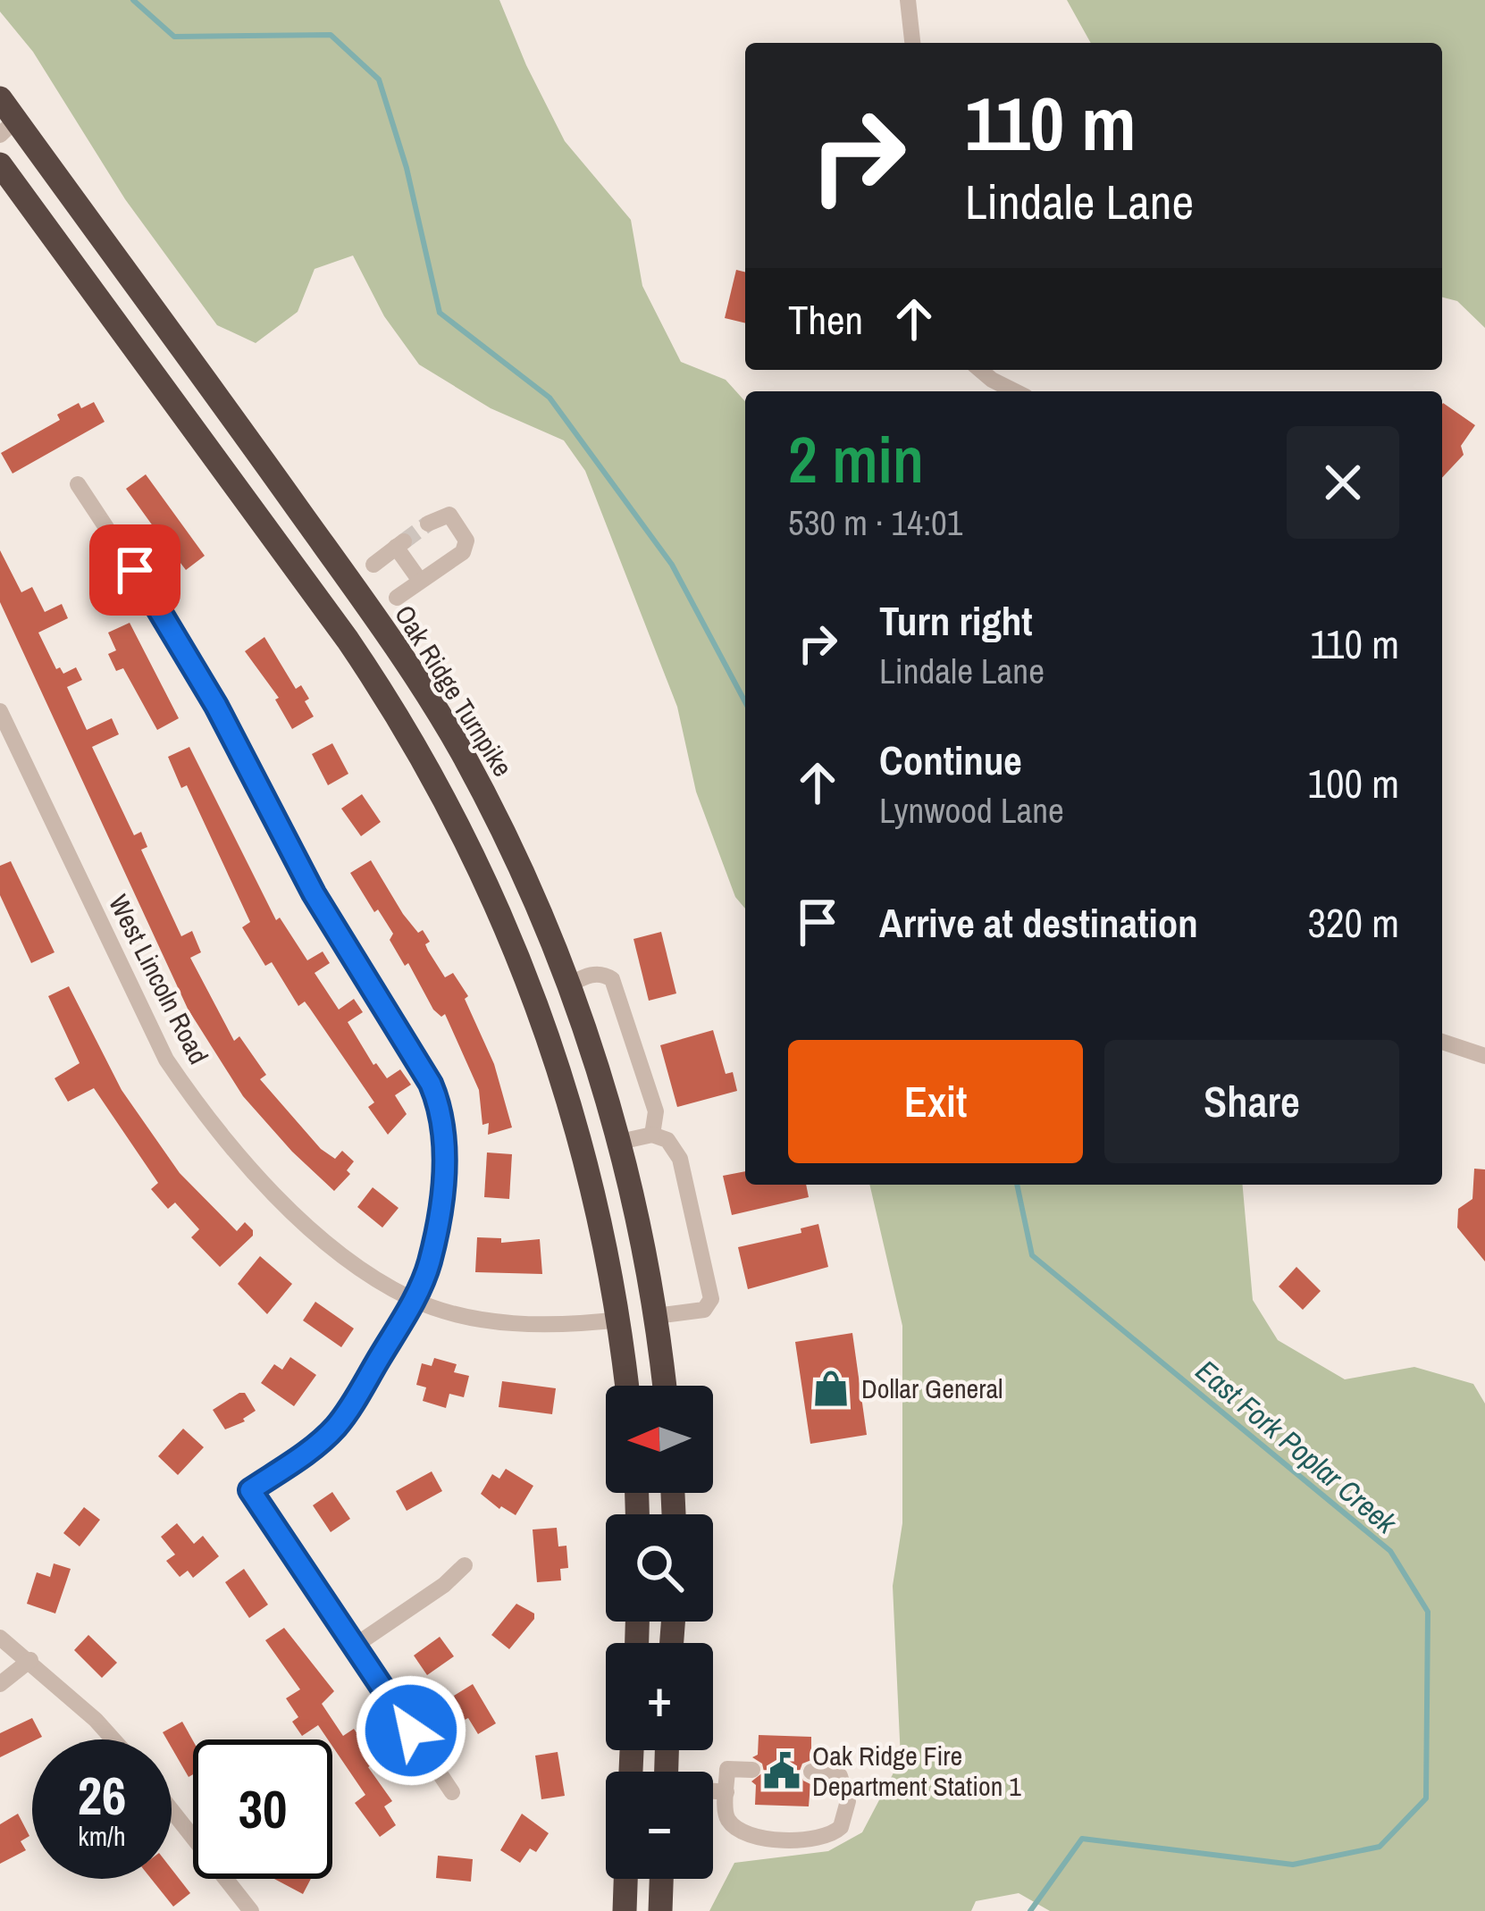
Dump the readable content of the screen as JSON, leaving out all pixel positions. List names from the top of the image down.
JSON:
{
  "streets": {
    "highway": ["Oak Ridge Turnpike"],
    "street": ["West Lincoln Road"]
  },
  "water": ["East Fork Poplar Creek"],
  "places": {
    "shop": ["Dollar General"],
    "public building": ["Oak Ridge Fire Department Station 1"]
  },
  "north": "left",
  "page": {
    "turn": ["110 m", "Lindale Lane"],
    "then": "Then",
    "heading": ["2 min", "530 m · 14:01"],
    "list": [
      {
        "name": "Turn right",
        "note": "Lindale Lane",
        "value": "110 m"
      },
      {
        "name": "Continue",
        "note": "Lynwood Lane",
        "value": "100 m"
      },
      {
        "name": "Arrive at destination",
        "value": "320 m"
      }
    ],
    "buttons": ["Exit", "Share"],
    "map_buttons": ["+", "−"],
    "speed": "26 km/h",
    "limit": "30"
  }
}
